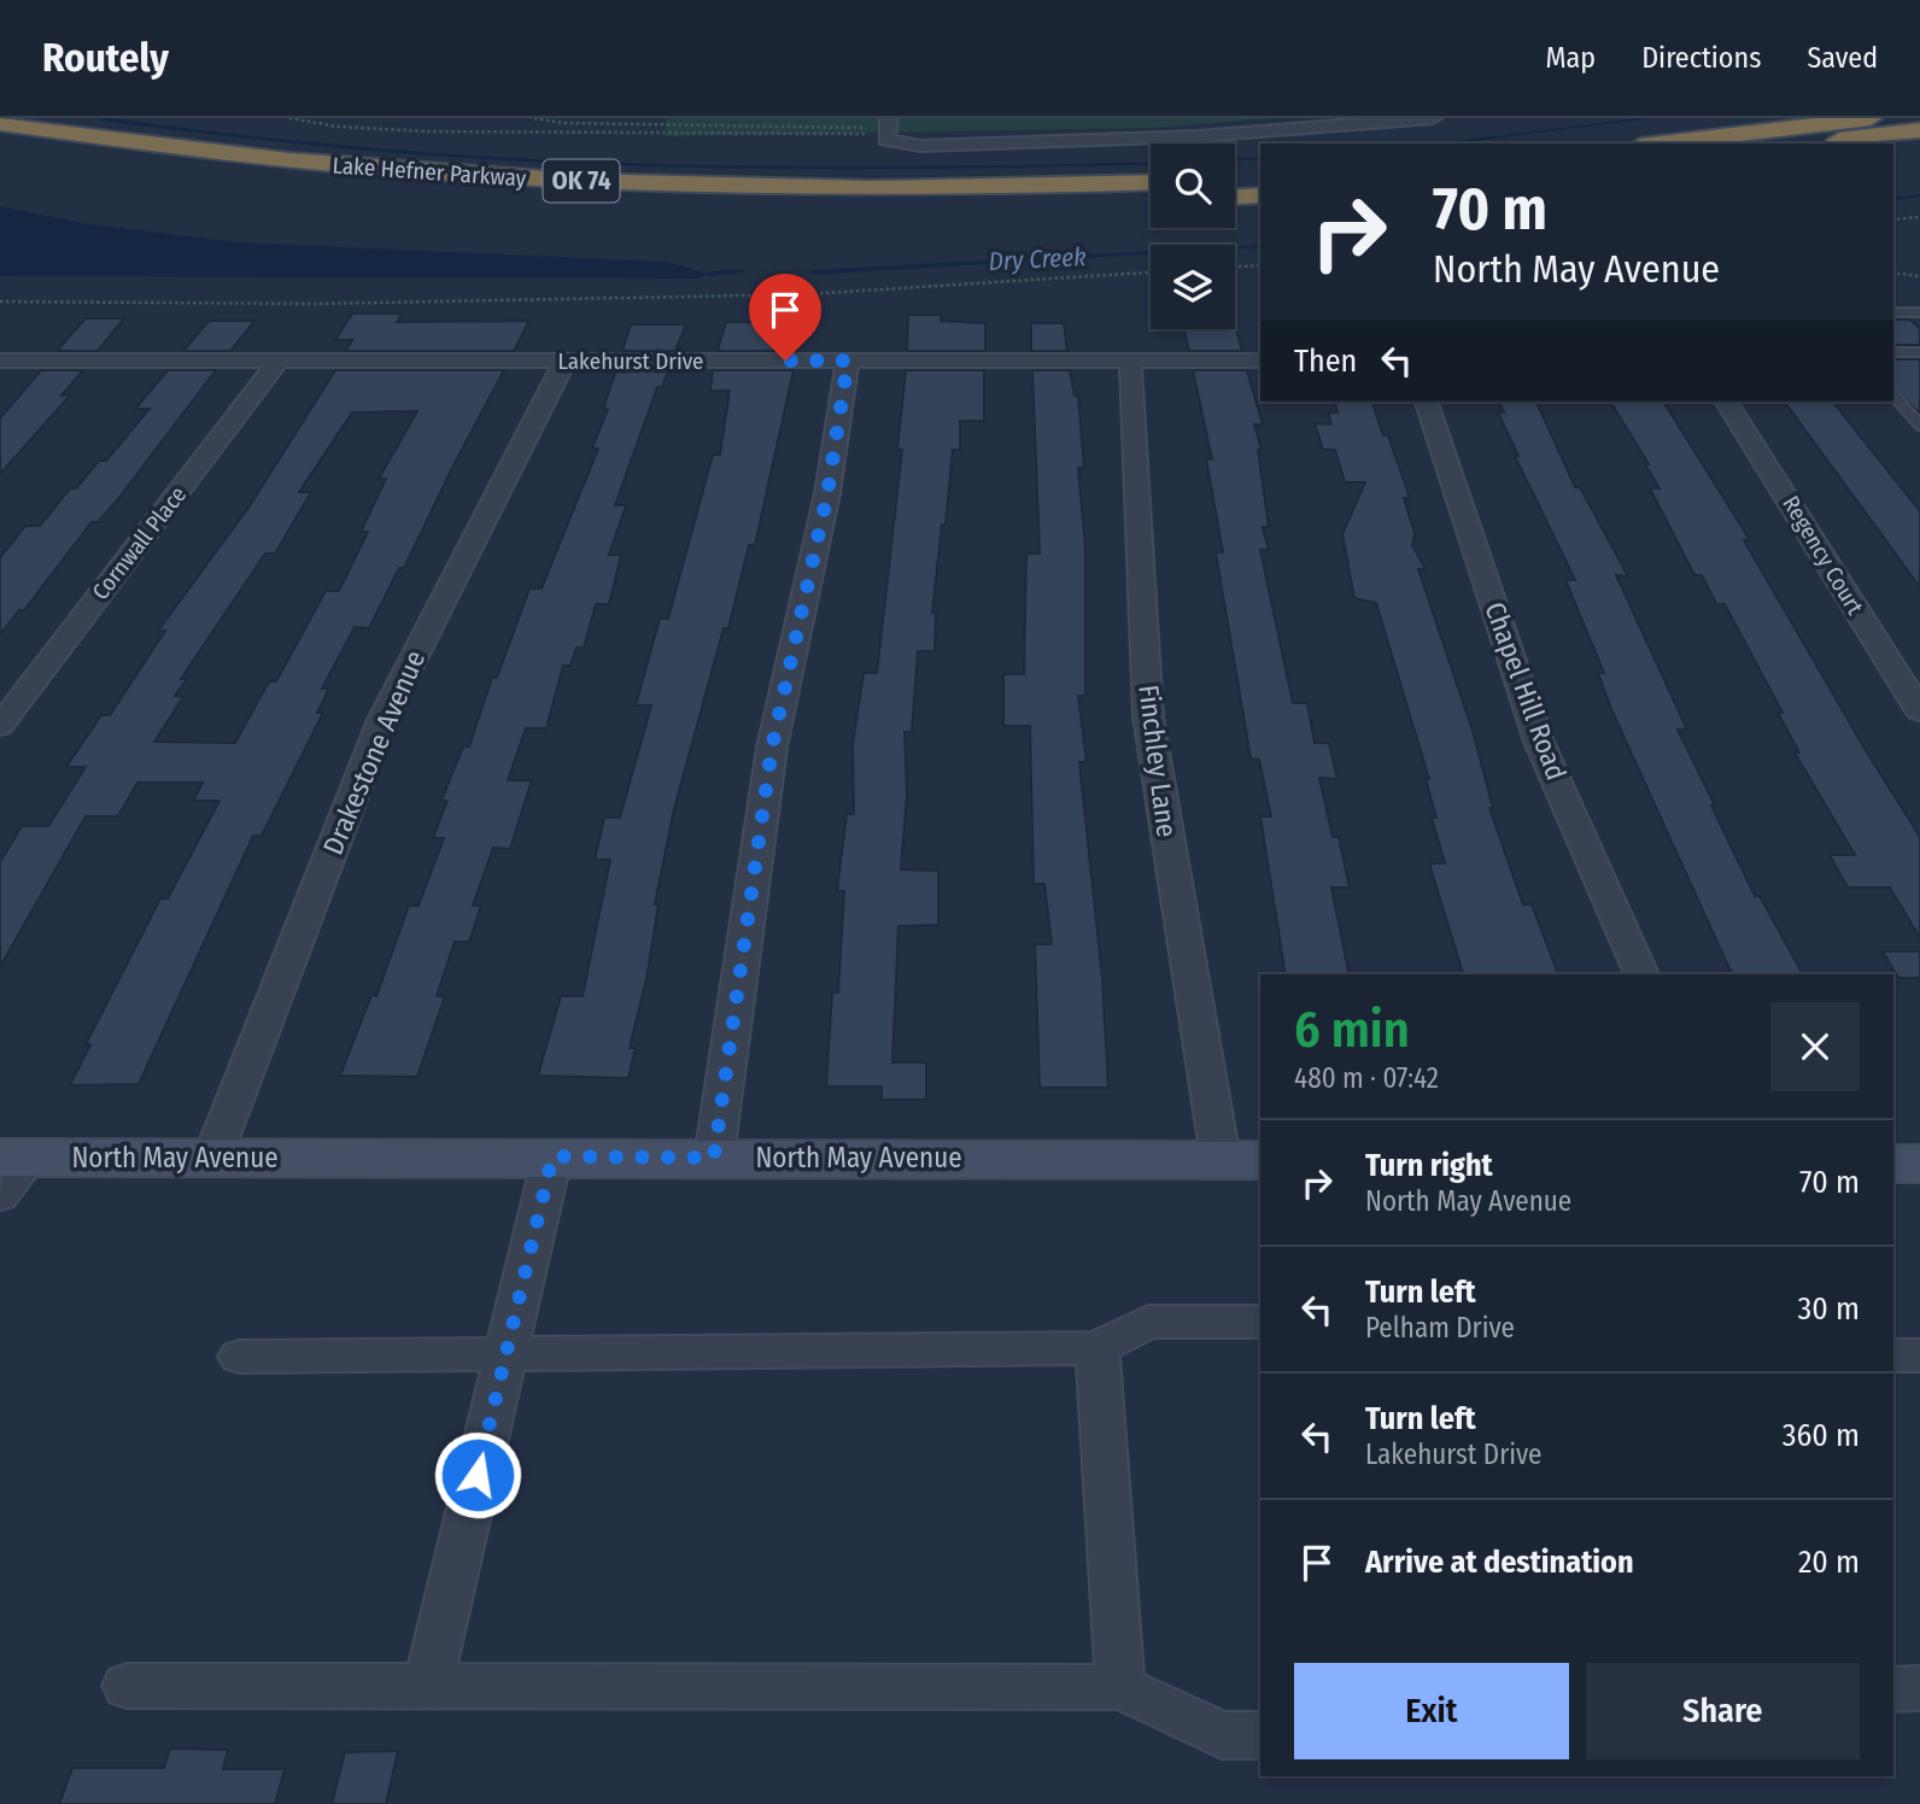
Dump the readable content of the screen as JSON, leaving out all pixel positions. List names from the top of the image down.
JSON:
{
  "streets": {
    "highway": ["Lake Hefner Parkway", "OK 74"],
    "main road": ["North May Avenue"],
    "street": [
      "Lakehurst Drive",
      "Cornwall Place",
      "Regency Court",
      "Chapel Hill Road",
      "Drakestone Avenue",
      "Finchley Lane"
    ]
  },
  "crossings": [
    ["Lakehurst Drive", "Cornwall Place"],
    ["Lakehurst Drive", "Drakestone Avenue"],
    ["Lakehurst Drive", "Finchley Lane"],
    ["Drakestone Avenue", "North May Avenue"],
    ["Finchley Lane", "North May Avenue"]
  ],
  "water": ["Dry Creek"],
  "page": {
    "header": "Routely",
    "nav": ["Map", "Directions", "Saved"],
    "turn": ["70 m", "North May Avenue"],
    "then": "Then",
    "heading": ["6 min", "480 m · 07:42"],
    "list": [
      {
        "name": "Turn right",
        "note": "North May Avenue",
        "value": "70 m"
      },
      {
        "name": "Turn left",
        "note": "Pelham Drive",
        "value": "30 m"
      },
      {
        "name": "Turn left",
        "note": "Lakehurst Drive",
        "value": "360 m"
      },
      {
        "name": "Arrive at destination",
        "value": "20 m"
      }
    ],
    "buttons": ["Exit", "Share"]
  }
}
